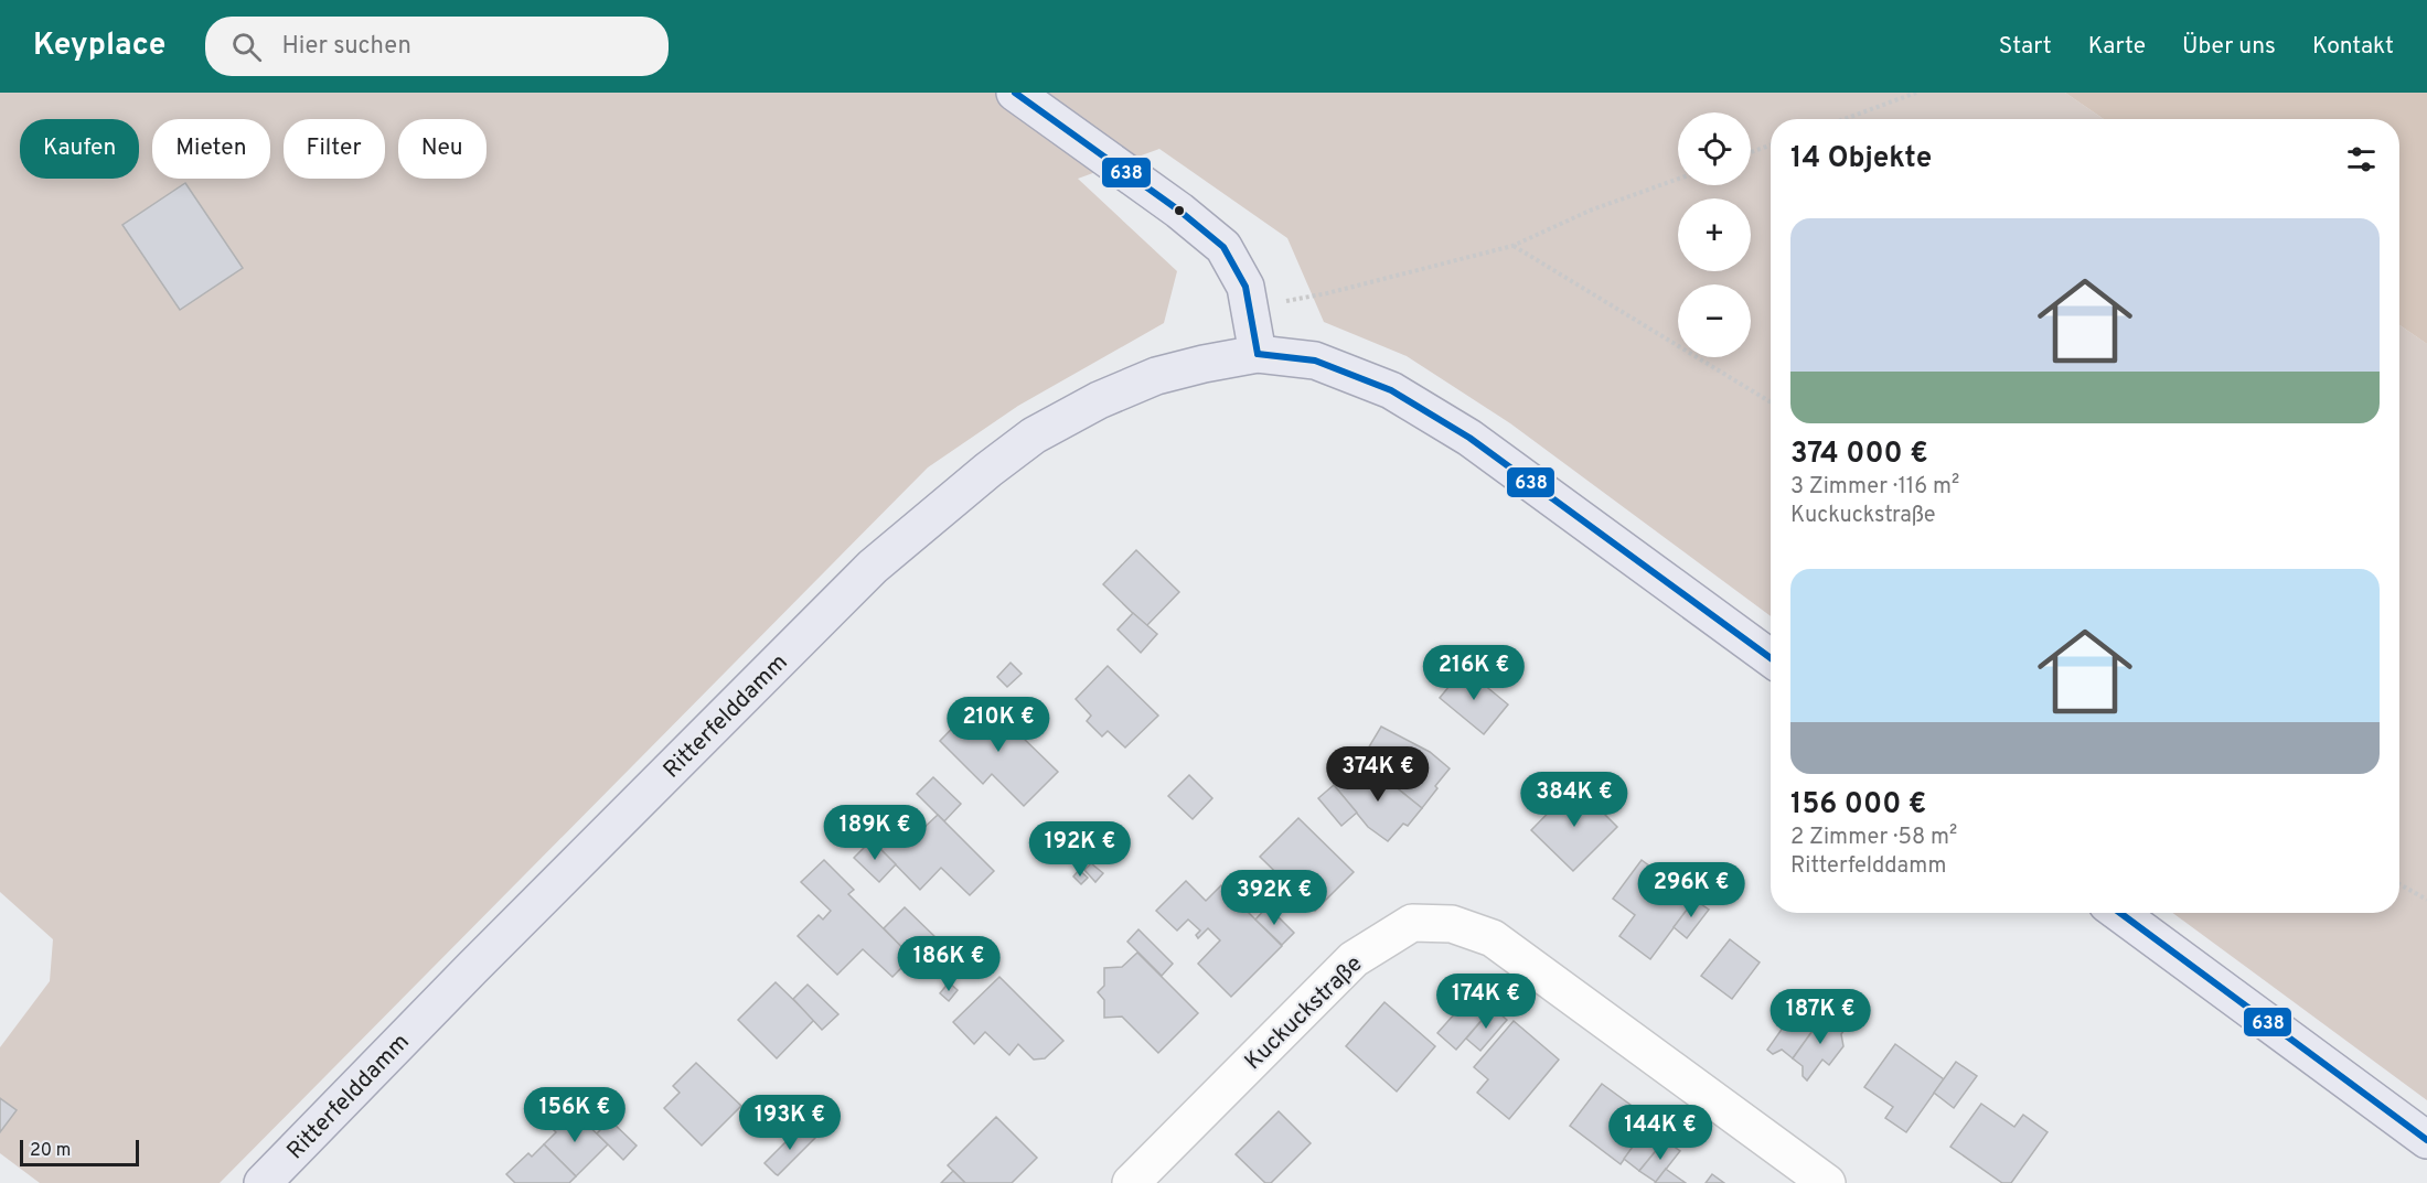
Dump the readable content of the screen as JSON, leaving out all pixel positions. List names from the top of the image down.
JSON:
{
  "streets": {
    "main road": ["Ritterfelddamm"],
    "street": ["Kuckuckstraße"]
  },
  "lines": ["transit line 638"],
  "scale_bar": "20 m",
  "page": {
    "header": "Keyplace",
    "search": "Hier suchen",
    "nav": [
      "Start",
      "Karte",
      "Über uns",
      "Kontakt"
    ],
    "map_buttons": ["+", "−"],
    "chip": [
      "Kaufen",
      "Mieten",
      "Filter",
      "Neu"
    ],
    "heading": "14 Objekte",
    "list": [
      {
        "name": "374 000 €",
        "note": "3 Zimmer · 116 m² · Kuckuckstraße"
      },
      {
        "name": "156 000 €",
        "note": "2 Zimmer · 58 m² · Ritterfelddamm"
      }
    ],
    "price": [
      "216K €",
      "210K €",
      "374K €",
      "384K €",
      "189K €",
      "192K €",
      "296K €",
      "392K €",
      "186K €",
      "174K €",
      "187K €",
      "156K €",
      "193K €",
      "144K €"
    ],
    "scale": "20 m"
  }
}
